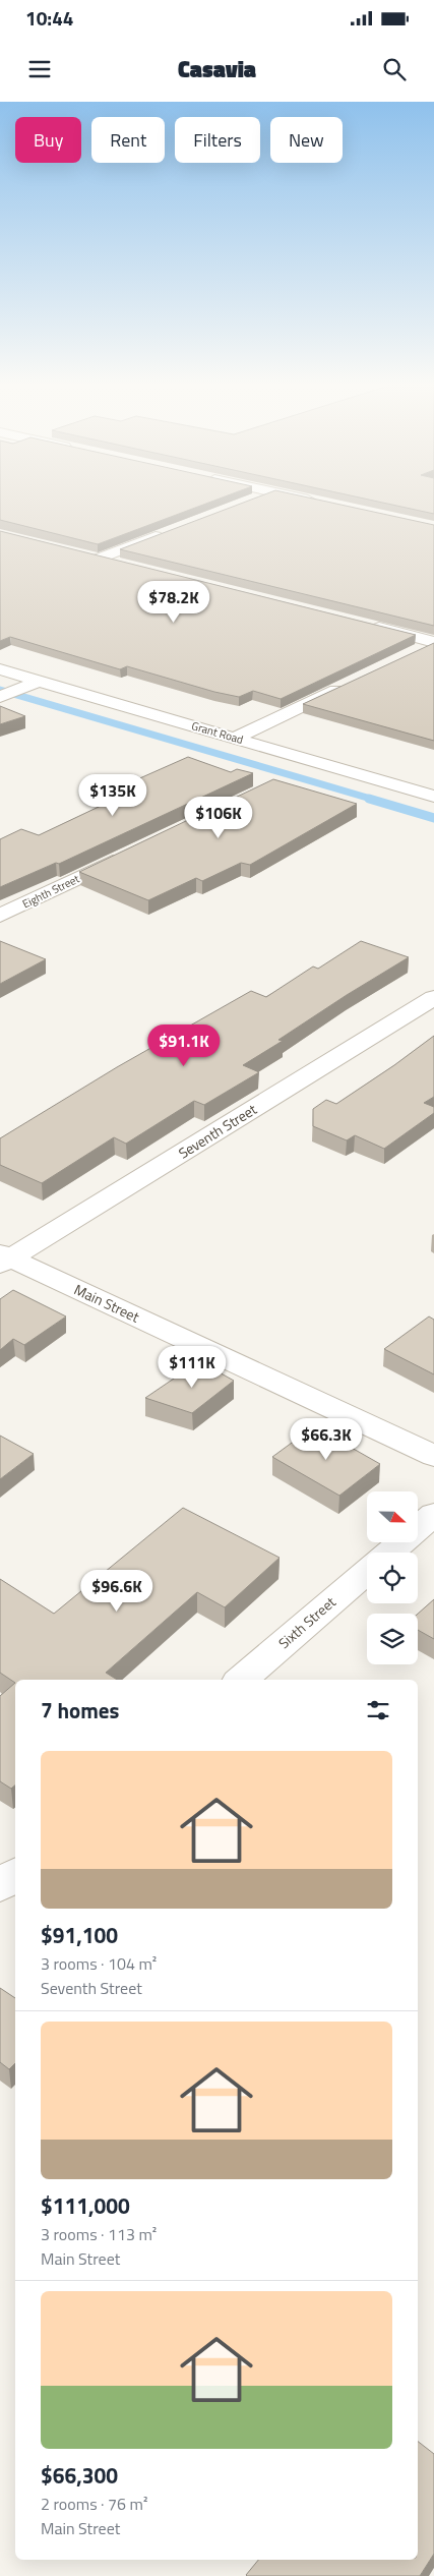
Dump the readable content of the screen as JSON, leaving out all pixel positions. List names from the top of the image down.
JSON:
{
  "streets": {
    "street": [
      "Grant Road",
      "Eighth Street",
      "Seventh Street",
      "Main Street",
      "Sixth Street"
    ]
  },
  "crossings": [
    ["Seventh Street", "Main Street"]
  ],
  "north": "right",
  "page": {
    "status": "10:44",
    "header": "Casavia",
    "chip": [
      "Buy",
      "Rent",
      "Filters",
      "New"
    ],
    "price": [
      "$78.2K",
      "$135K",
      "$106K",
      "$91.1K",
      "$111K",
      "$66.3K",
      "$96.6K"
    ],
    "heading": "7 homes",
    "list": [
      {
        "name": "$91,100",
        "note": "3 rooms · 104 m² · Seventh Street"
      },
      {
        "name": "$111,000",
        "note": "3 rooms · 113 m² · Main Street"
      },
      {
        "name": "$66,300",
        "note": "2 rooms · 76 m² · Main Street"
      }
    ]
  }
}
